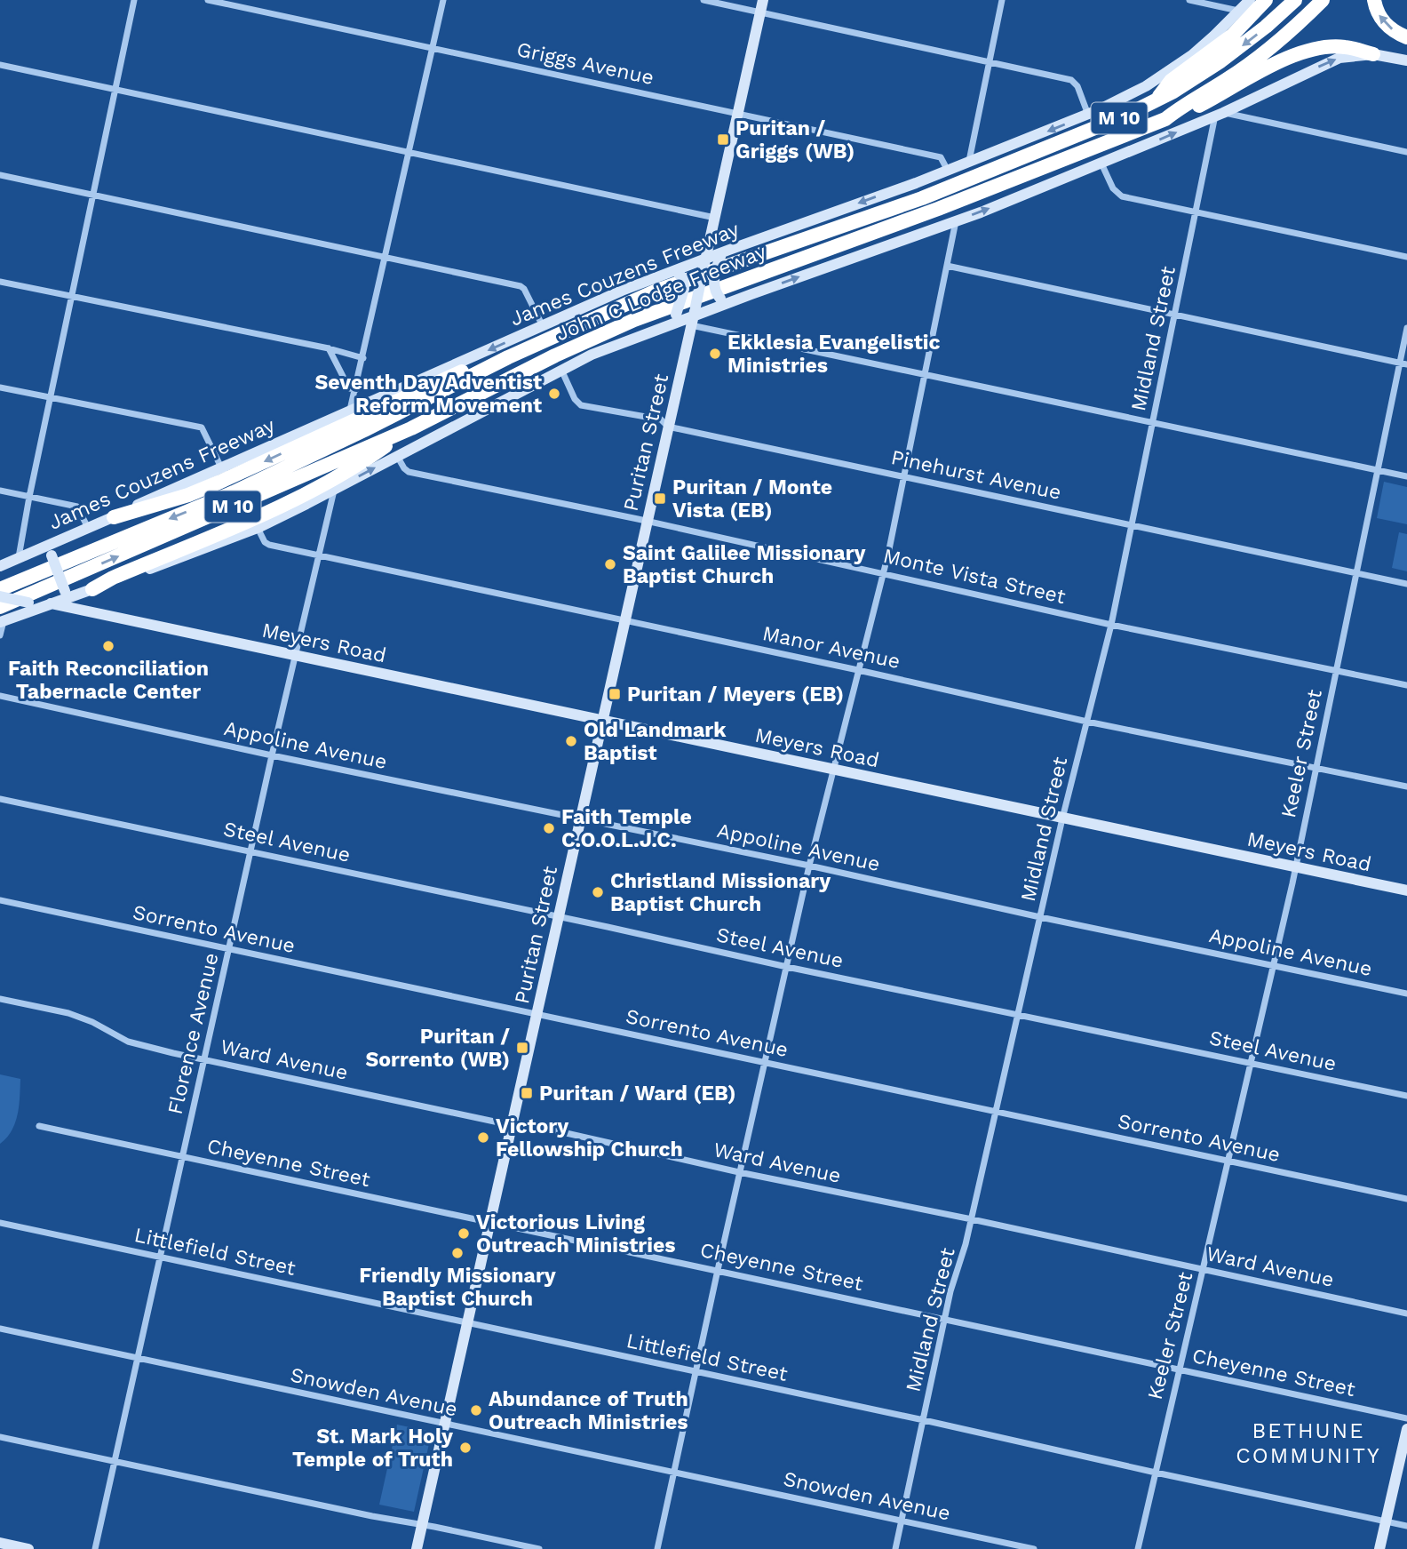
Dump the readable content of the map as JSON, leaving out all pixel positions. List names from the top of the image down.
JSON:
{
  "streets": {
    "highway": ["M 10", "John C Lodge Freeway"],
    "street": [
      "Griggs Avenue",
      "James Couzens Freeway",
      "Midland Street",
      "Puritan Street",
      "Pinehurst Avenue",
      "Monte Vista Street",
      "Meyers Road",
      "Manor Avenue",
      "Appoline Avenue",
      "Keeler Street",
      "Steel Avenue",
      "Sorrento Avenue",
      "Florence Avenue",
      "Ward Avenue",
      "Cheyenne Street",
      "Littlefield Street",
      "Snowden Avenue"
    ]
  },
  "crossings": [
    ["Griggs Avenue", "James Couzens Freeway"],
    ["Griggs Avenue", "Puritan Street"],
    ["James Couzens Freeway", "Puritan Street"],
    ["Midland Street", "Pinehurst Avenue"],
    ["Midland Street", "Monte Vista Street"],
    ["Midland Street", "Meyers Road"],
    ["Midland Street", "Manor Avenue"],
    ["Midland Street", "Appoline Avenue"],
    ["Midland Street", "Steel Avenue"],
    ["Midland Street", "Sorrento Avenue"],
    ["Midland Street", "Ward Avenue"],
    ["Midland Street", "Cheyenne Street"],
    ["Midland Street", "Littlefield Street"],
    ["Midland Street", "Snowden Avenue"],
    ["Puritan Street", "Pinehurst Avenue"],
    ["Puritan Street", "Monte Vista Street"],
    ["Puritan Street", "Meyers Road"],
    ["Puritan Street", "Manor Avenue"],
    ["Puritan Street", "Appoline Avenue"],
    ["Puritan Street", "Steel Avenue"],
    ["Puritan Street", "Sorrento Avenue"],
    ["Puritan Street", "Ward Avenue"],
    ["Puritan Street", "Cheyenne Street"],
    ["Puritan Street", "Littlefield Street"],
    ["Puritan Street", "Snowden Avenue"],
    ["Pinehurst Avenue", "Keeler Street"],
    ["Monte Vista Street", "Keeler Street"],
    ["Meyers Road", "Keeler Street"],
    ["Meyers Road", "Florence Avenue"],
    ["Manor Avenue", "Keeler Street"],
    ["Manor Avenue", "Florence Avenue"],
    ["Appoline Avenue", "Keeler Street"],
    ["Appoline Avenue", "Florence Avenue"],
    ["Keeler Street", "Steel Avenue"],
    ["Keeler Street", "Sorrento Avenue"],
    ["Keeler Street", "Ward Avenue"],
    ["Keeler Street", "Cheyenne Street"],
    ["Keeler Street", "Littlefield Street"],
    ["Steel Avenue", "Florence Avenue"],
    ["Sorrento Avenue", "Florence Avenue"],
    ["Florence Avenue", "Ward Avenue"],
    ["Florence Avenue", "Cheyenne Street"],
    ["Florence Avenue", "Littlefield Street"],
    ["Florence Avenue", "Snowden Avenue"]
  ],
  "districts": ["BETHUNE COMMUNITY"],
  "places": {
    "transit": [
      "Puritan / Griggs (WB)",
      "Puritan / Monte Vista (EB)",
      "Puritan / Meyers (EB)",
      "Puritan / Sorrento (WB)",
      "Puritan / Ward (EB)"
    ],
    "other": [
      "Ekklesia Evangelistic Ministries",
      "Seventh Day Adventist Reform Movement",
      "Saint Galilee Missionary Baptist Church",
      "Faith Reconciliation Tabernacle Center",
      "Old Landmark Baptist",
      "Faith Temple C.O.O.L.J.C.",
      "Christland Missionary Baptist Church",
      "Victory Fellowship Church",
      "Victorious Living Outreach Ministries",
      "Friendly Missionary Baptist Church",
      "Abundance of Truth Outreach Ministries",
      "St. Mark Holy Temple of Truth"
    ]
  }
}
